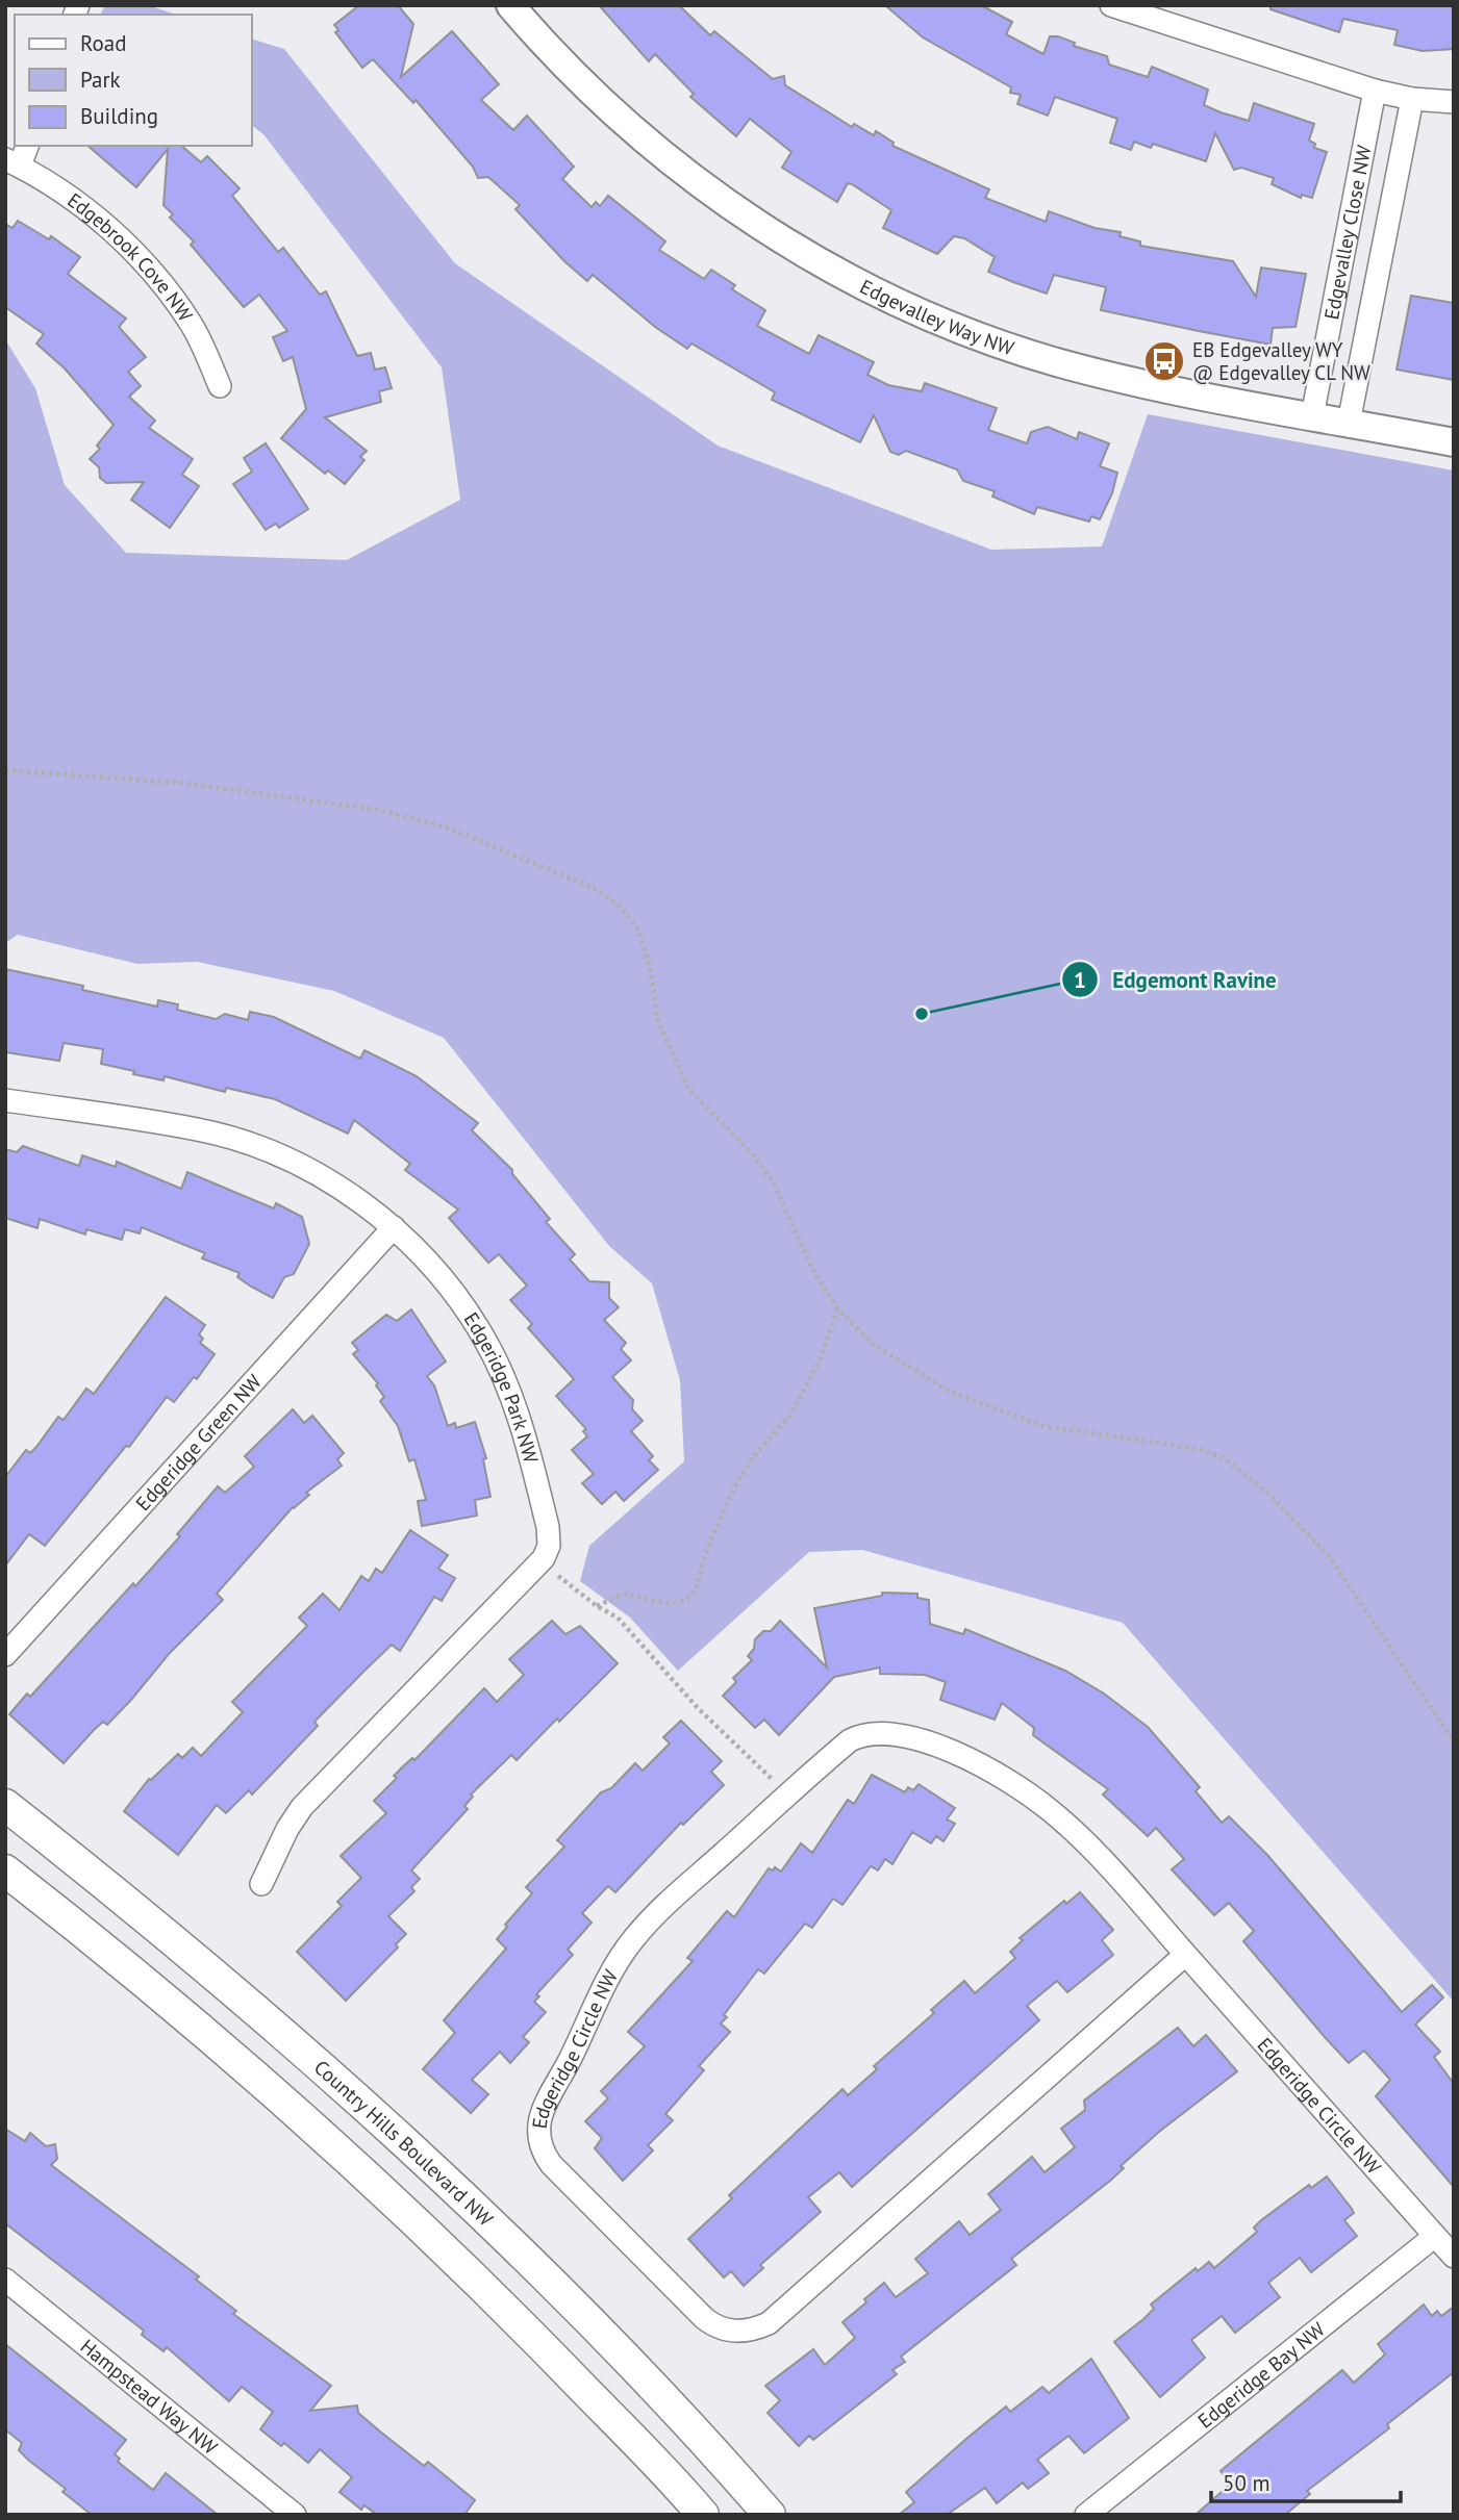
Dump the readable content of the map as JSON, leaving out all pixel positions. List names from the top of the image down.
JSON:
{
  "streets": {
    "main road": ["Country Hills Boulevard NW"],
    "street": [
      "Edgevalley Close NW",
      "Edgebrook Cove NW",
      "Edgevalley Way NW",
      "Edgeridge Park NW",
      "Edgeridge Green NW",
      "Edgeridge Circle NW",
      "Edgeridge Bay NW",
      "Hampstead Way NW"
    ]
  },
  "crossings": [
    ["Edgevalley Close NW", "Edgevalley Way NW"],
    ["Edgeridge Park NW", "Edgeridge Green NW"],
    ["Edgeridge Circle NW", "Edgeridge Bay NW"]
  ],
  "places": {
    "bus stop": ["EB Edgevalley WY @ Edgevalley CL NW"],
    "other": ["Edgemont Ravine"]
  },
  "legend": ["Road", "Park", "Building"],
  "scale_bar": "50 m"
}
